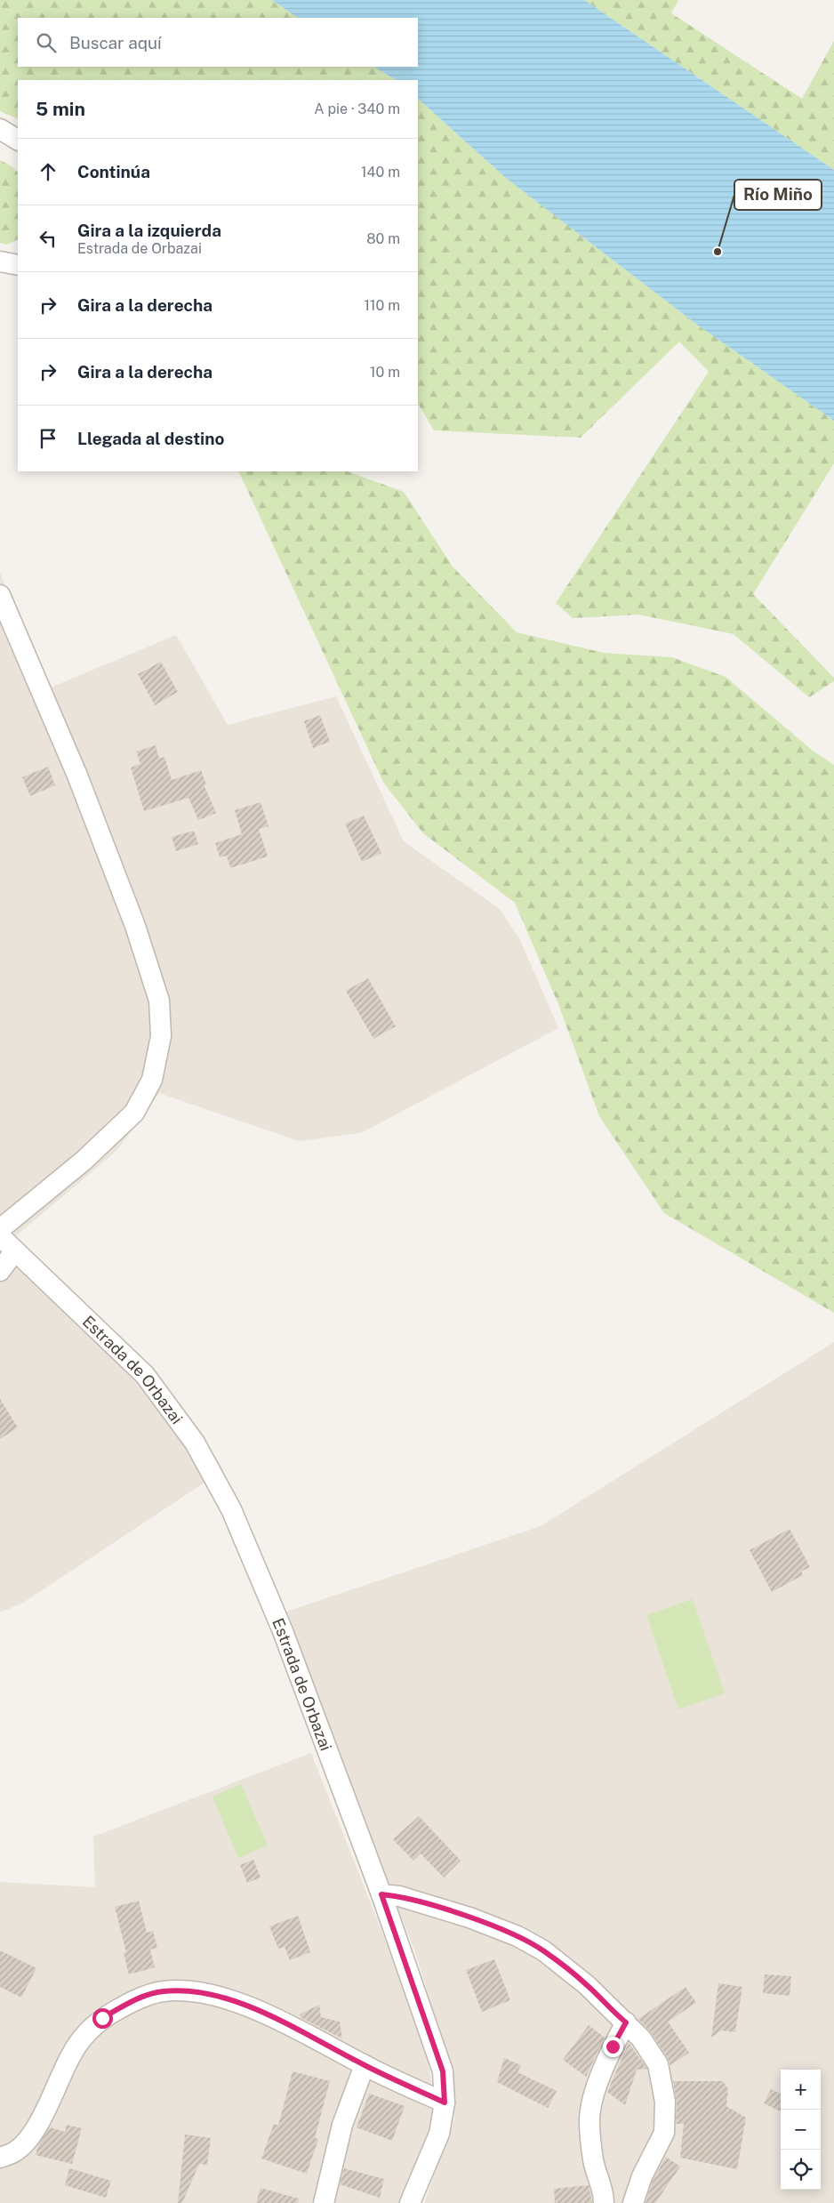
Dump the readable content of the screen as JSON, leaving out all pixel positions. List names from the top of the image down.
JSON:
{
  "streets": {
    "street": ["Estrada de Orbazai"]
  },
  "places": ["Río Miño"],
  "page": {
    "search": "Buscar aquí",
    "heading": ["5 min", "A pie · 340 m"],
    "list": [
      ["Continúa", "140 m"],
      ["Gira a la izquierda", "Estrada de Orbazai", "80 m"],
      ["Gira a la derecha", "110 m"],
      ["Gira a la derecha", "10 m"],
      "Llegada al destino"
    ],
    "map_buttons": ["+", "−"]
  }
}
